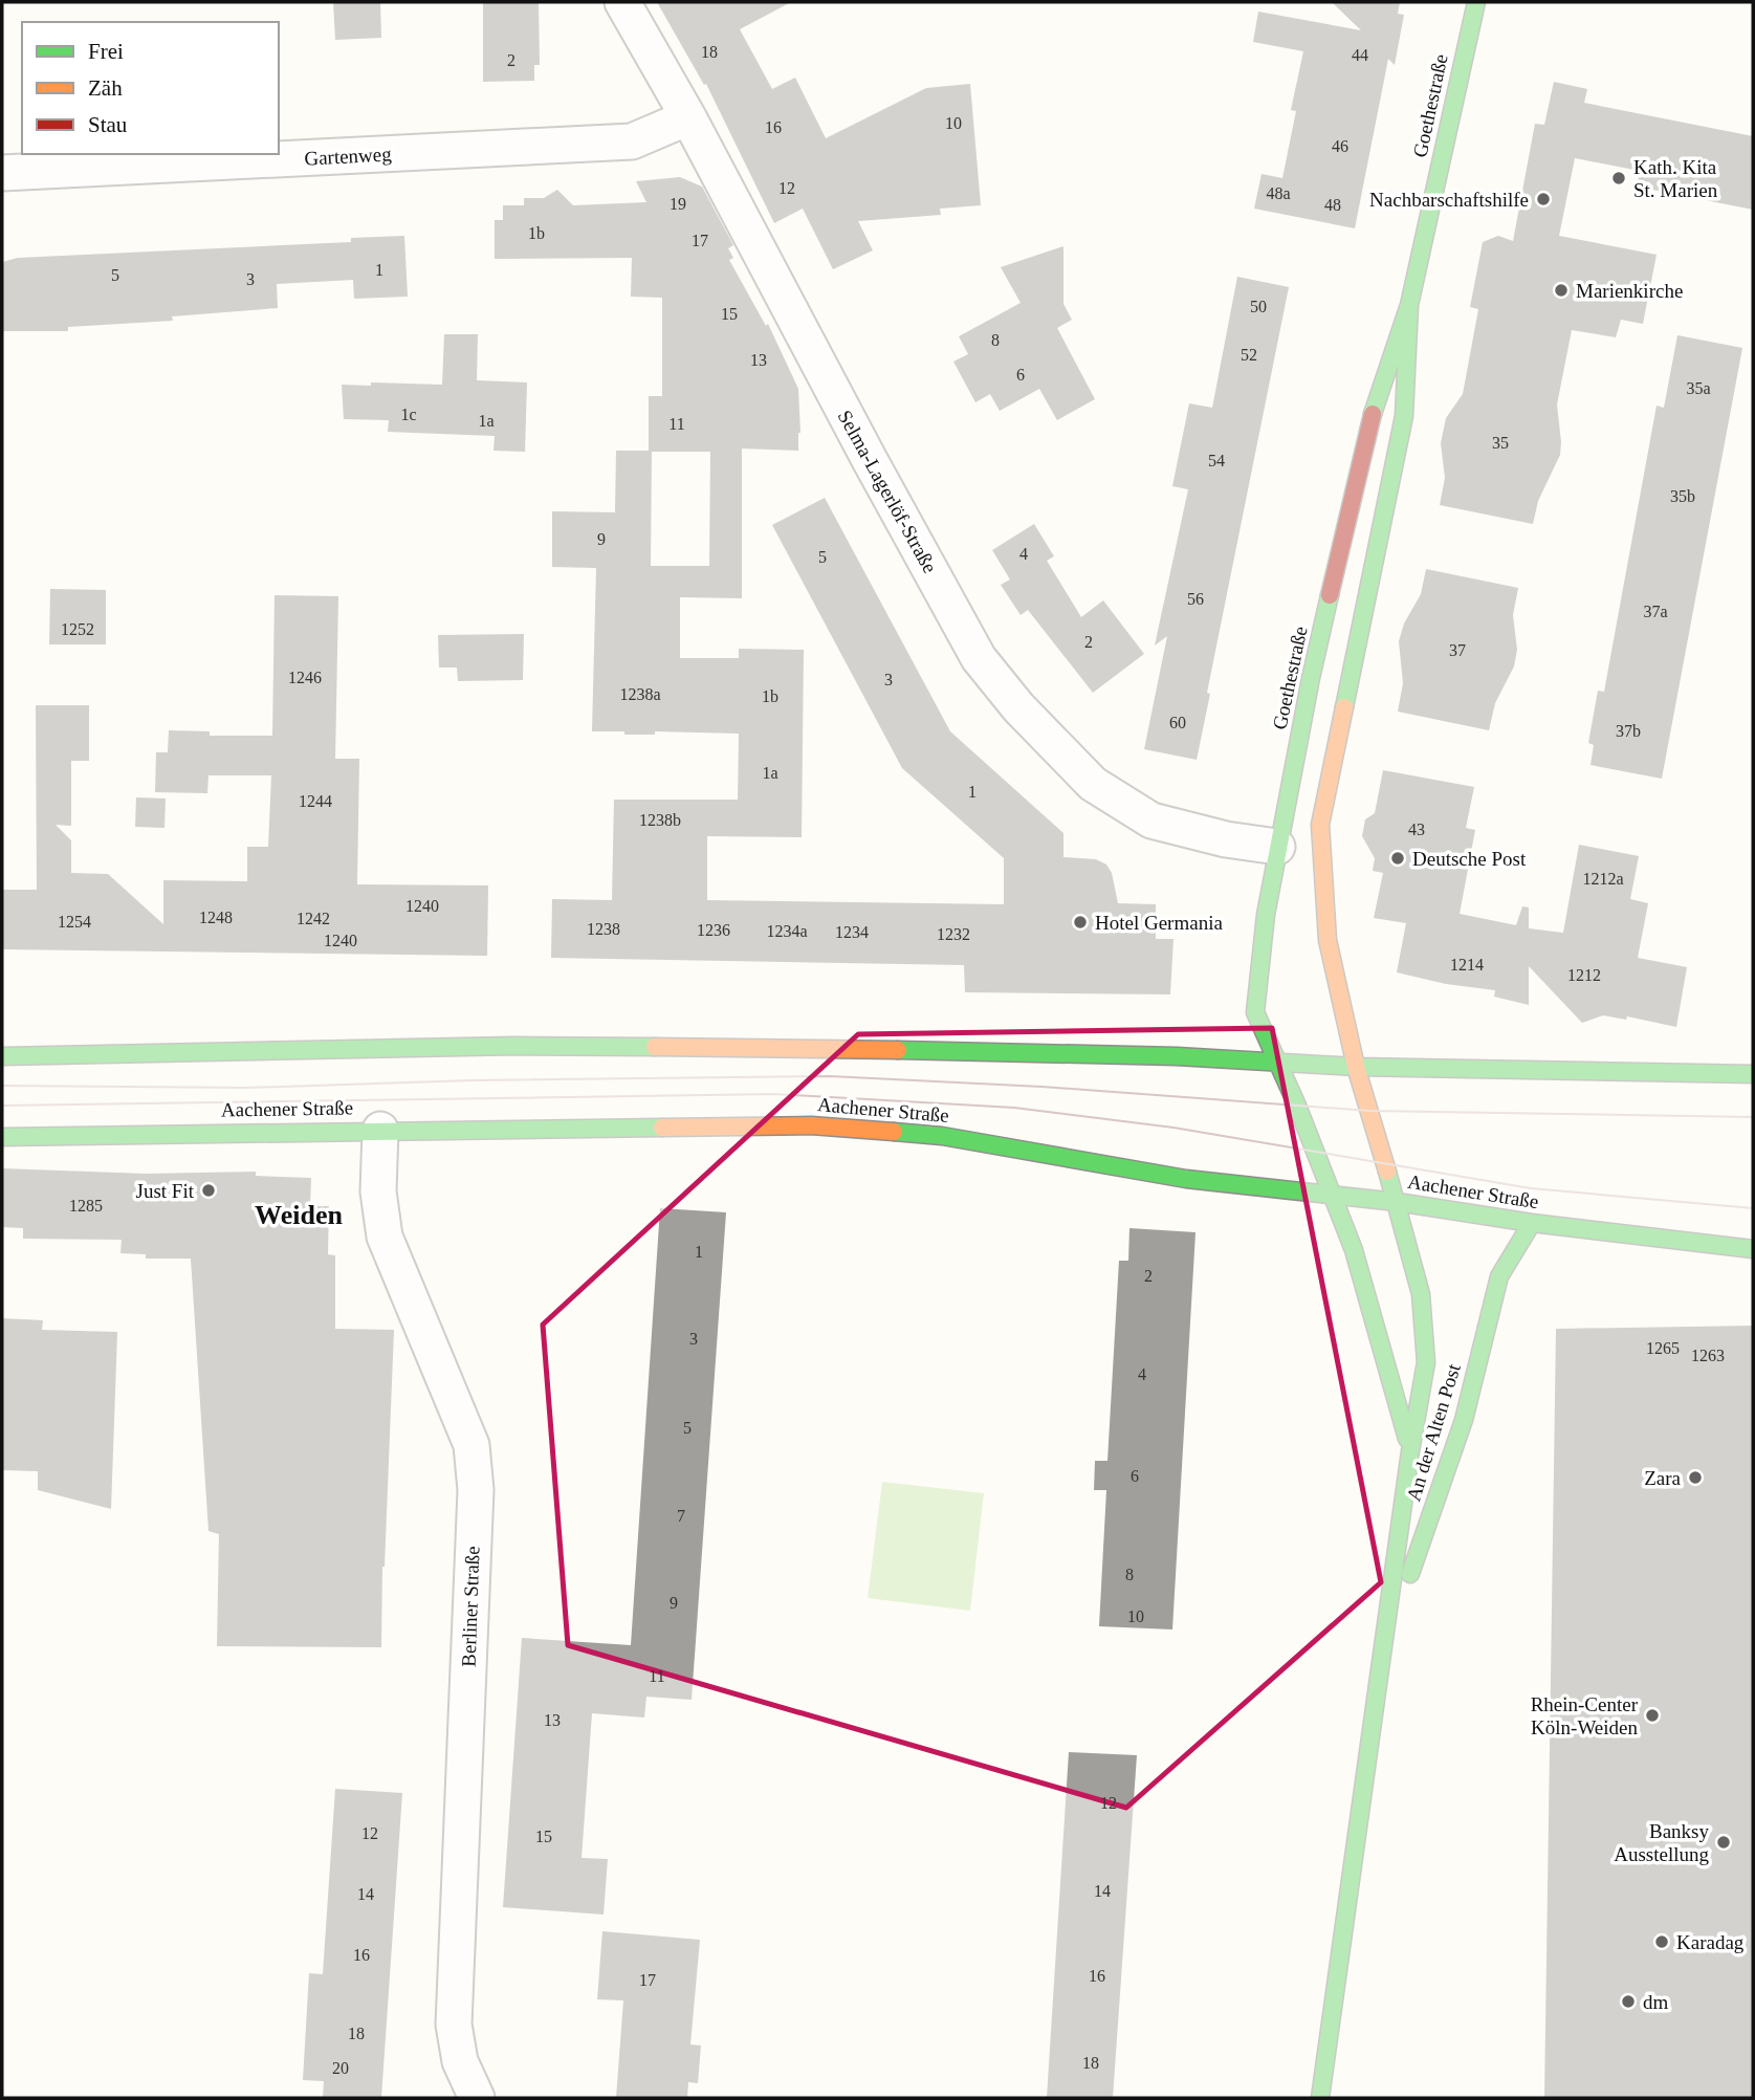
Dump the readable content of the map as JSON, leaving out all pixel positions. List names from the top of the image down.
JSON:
{
  "streets": {
    "street": [
      "Goethestraße",
      "Gartenweg",
      "Selma-Lagerlöf-Straße",
      "Aachener Straße",
      "An der Alten Post",
      "Berliner Straße"
    ]
  },
  "crossings": [
    ["Goethestraße", "Selma-Lagerlöf-Straße"],
    ["Goethestraße", "An der Alten Post"],
    ["Gartenweg", "Selma-Lagerlöf-Straße"],
    ["Aachener Straße", "An der Alten Post"],
    ["Aachener Straße", "Berliner Straße"]
  ],
  "districts": ["Weiden"],
  "places": [
    "Kath. Kita St. Marien",
    "Nachbarschaftshilfe",
    "Marienkirche",
    "Deutsche Post",
    "Hotel Germania",
    "Just Fit",
    "Zara",
    "Rhein-Center Köln-Weiden",
    "Banksy Ausstellung",
    "Karadag",
    "dm"
  ],
  "house_numbers": [
    "18",
    "44",
    "2",
    "10",
    "16",
    "46",
    "12",
    "48a",
    "19",
    "48",
    "1b",
    "17",
    "1",
    "5",
    "3",
    "50",
    "15",
    "8",
    "52",
    "13",
    "6",
    "35a",
    "1c",
    "1a",
    "11",
    "35",
    "54",
    "35b",
    "9",
    "4",
    "5",
    "56",
    "37a",
    "1252",
    "2",
    "37",
    "1246",
    "3",
    "1238a",
    "1b",
    "60",
    "37b",
    "1a",
    "1",
    "1244",
    "1238b",
    "43",
    "1212a",
    "1240",
    "1248",
    "1242",
    "1254",
    "1238",
    "1236",
    "1234a",
    "1234",
    "1232",
    "1240",
    "1214",
    "1212",
    "1285",
    "1",
    "2",
    "3",
    "1265",
    "1263",
    "4",
    "5",
    "6",
    "7",
    "8",
    "9",
    "10",
    "11",
    "13",
    "12",
    "12",
    "15",
    "14",
    "14",
    "16",
    "16",
    "17",
    "18",
    "18",
    "20"
  ],
  "legend": ["Frei", "Zäh", "Stau"]
}
